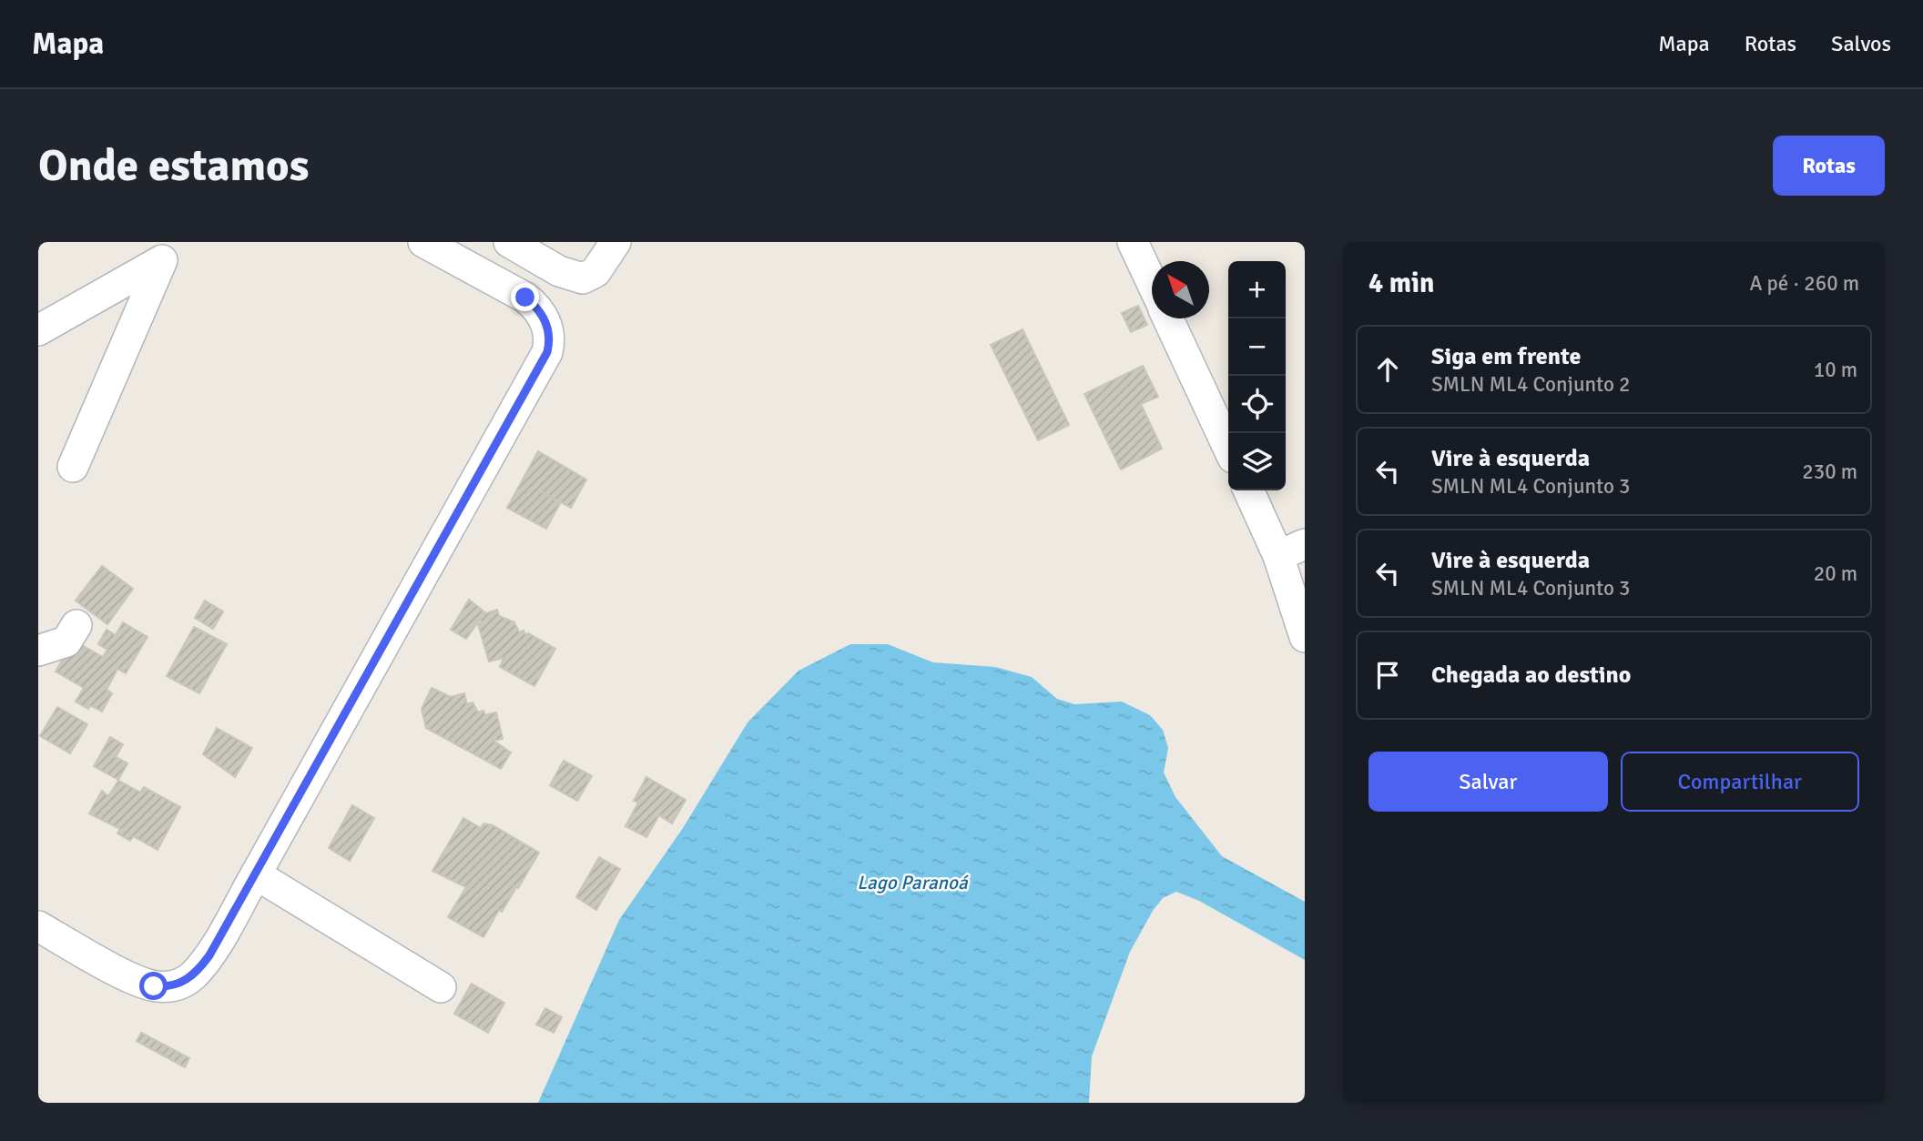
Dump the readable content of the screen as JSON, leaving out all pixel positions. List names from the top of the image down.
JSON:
{
  "water": ["Lago Paranoá"],
  "north": "top left",
  "page": {
    "header": "Mapa",
    "nav": ["Mapa", "Rotas", "Salvos"],
    "buttons": [
      "Rotas",
      ["Salvar", "Compartilhar"]
    ],
    "title": "Onde estamos",
    "heading": ["4 min", "A pé · 260 m"],
    "map_buttons": ["+", "−"],
    "list": [
      ["Siga em frente", "SMLN ML4 Conjunto 2", "10 m"],
      ["Vire à esquerda", "SMLN ML4 Conjunto 3", "230 m"],
      ["Vire à esquerda", "SMLN ML4 Conjunto 3", "20 m"],
      "Chegada ao destino"
    ]
  }
}
